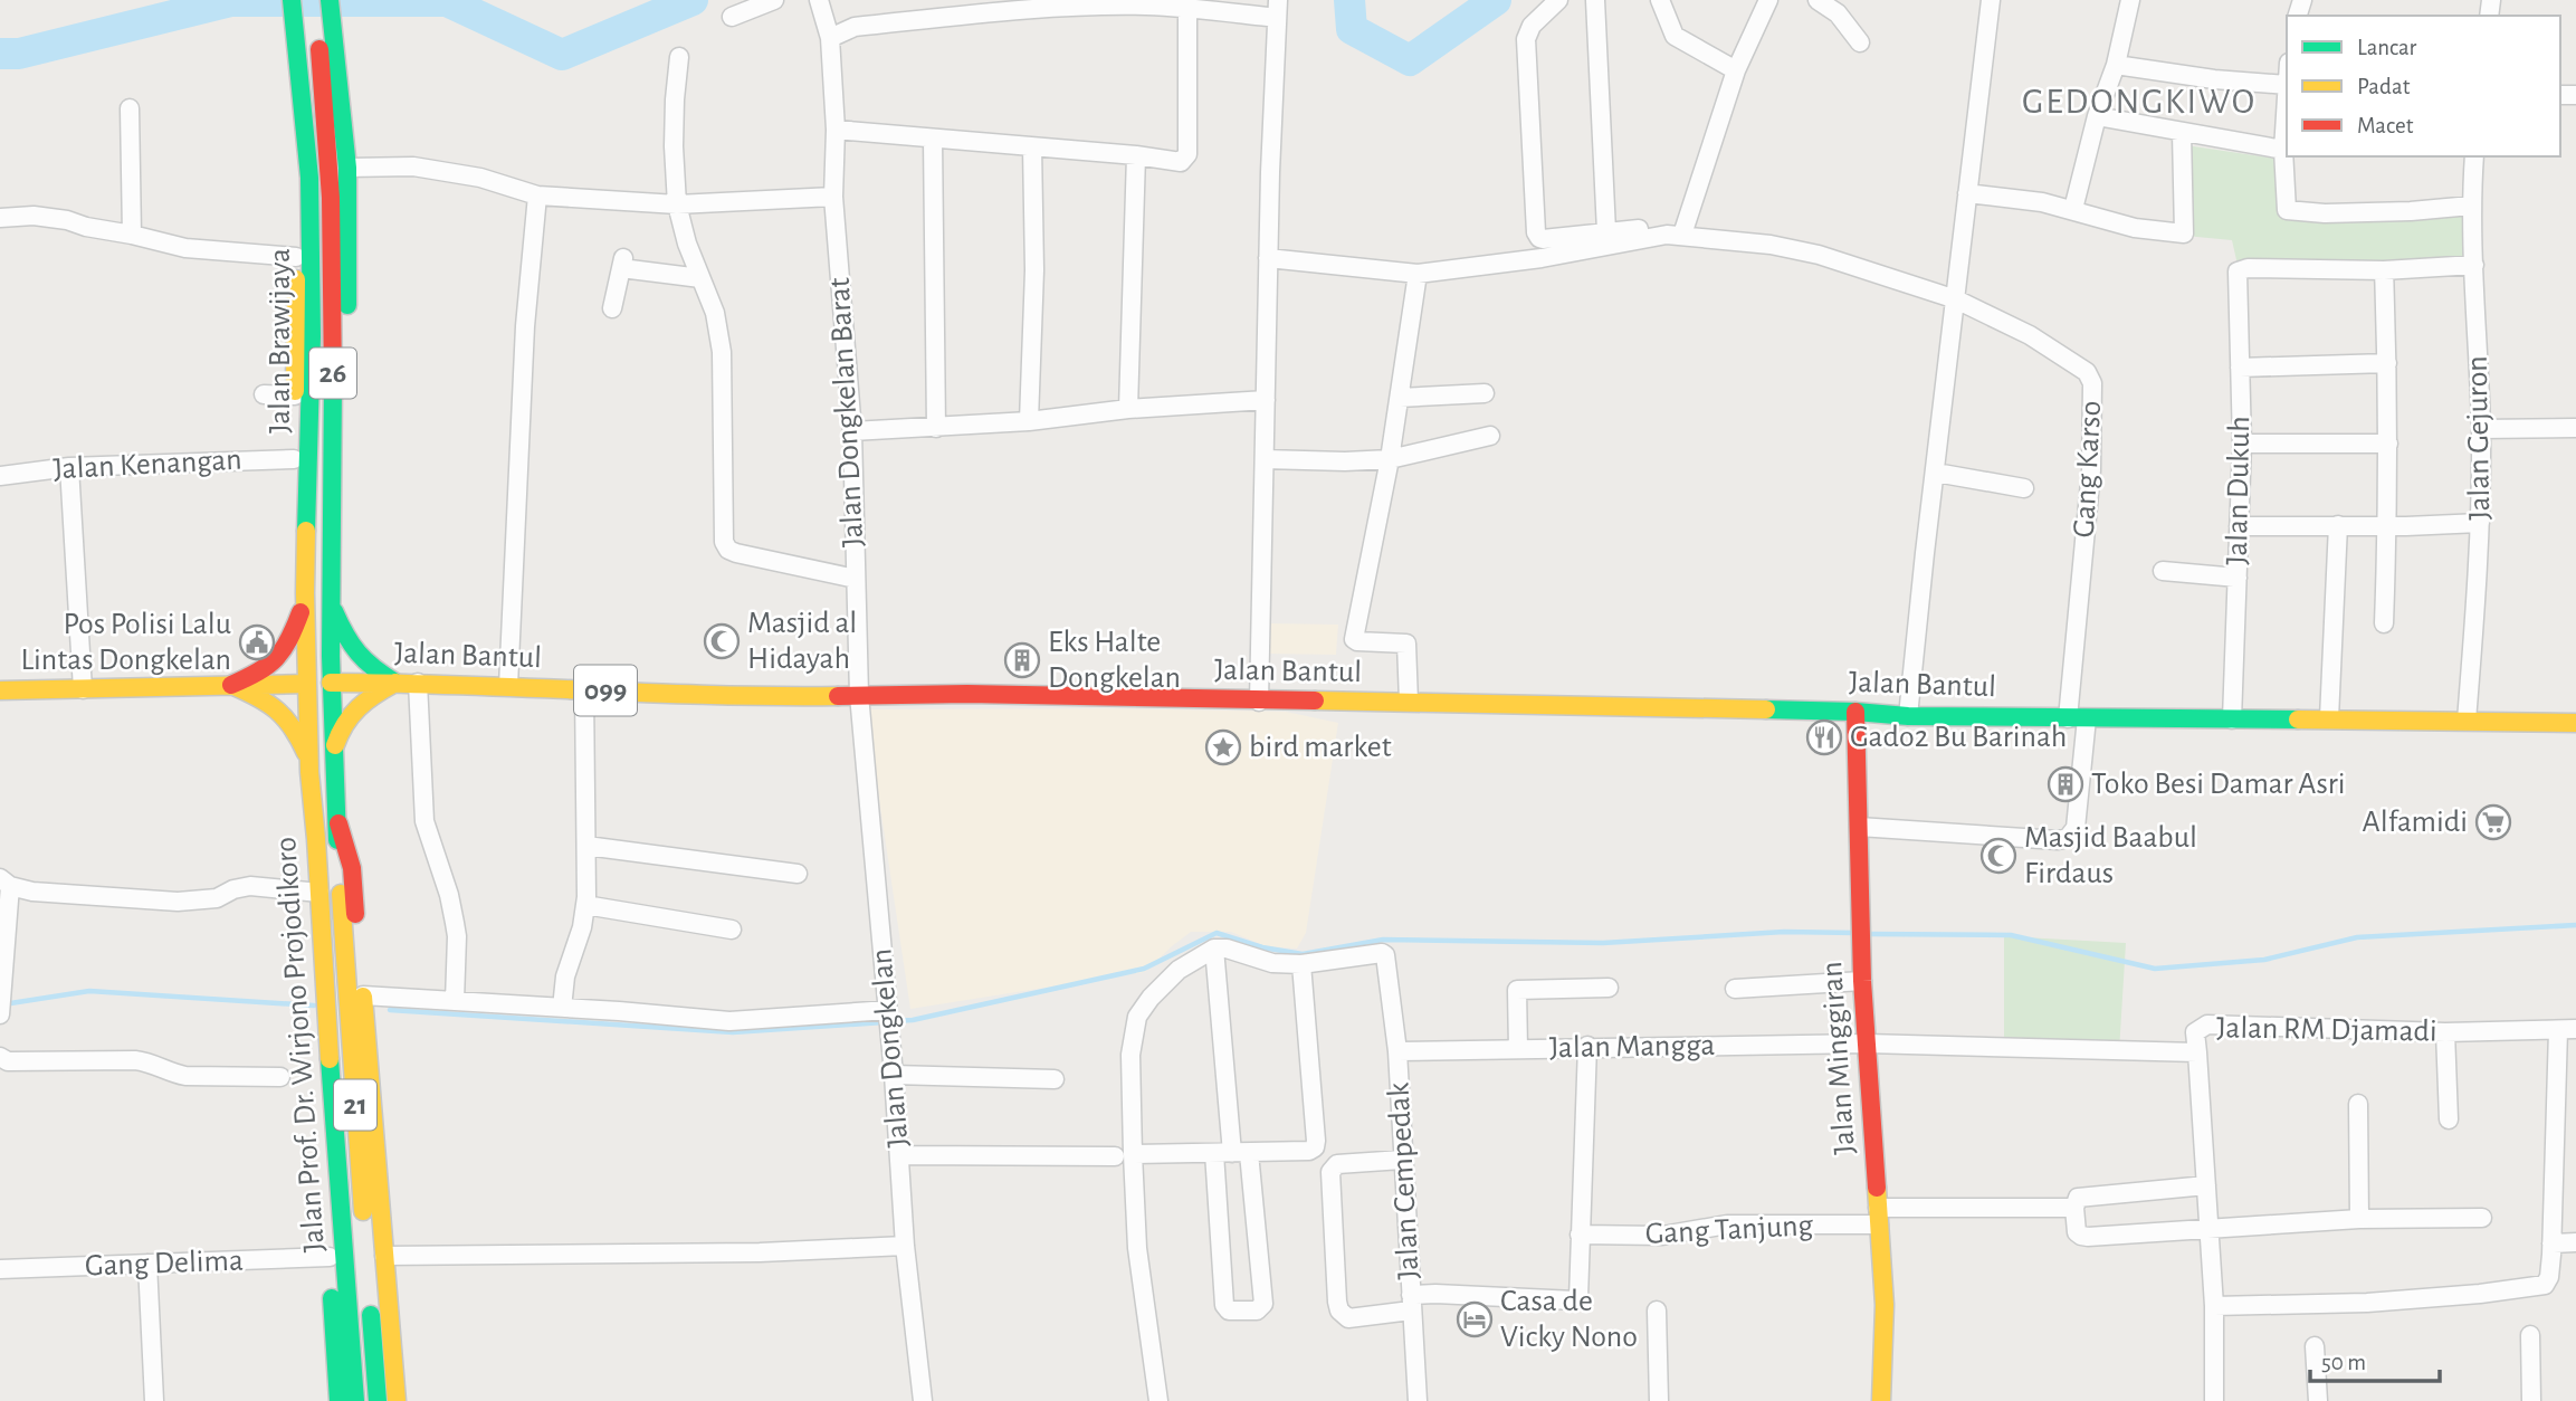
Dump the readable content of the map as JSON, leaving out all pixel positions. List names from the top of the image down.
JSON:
{
  "streets": {
    "main road": [
      "Jalan Brawijaya",
      "26",
      "Jalan Bantul",
      "099",
      "Jalan Prof. Dr. Wirjono Projodikoro",
      "Jalan Minggiran",
      "21"
    ],
    "street": [
      "Jalan Dongkelan Barat",
      "Jalan Gejuron",
      "Jalan Kenangan",
      "Gang Karso",
      "Jalan Dukuh",
      "Jalan RM Djamadi",
      "Jalan Mangga",
      "Jalan Dongkelan",
      "Jalan Cempedak",
      "Gang Tanjung",
      "Gang Delima"
    ]
  },
  "crossings": [
    ["Jalan Brawijaya", "Jalan Bantul"],
    ["Jalan Brawijaya", "Jalan Prof. Dr. Wirjono Projodikoro"],
    ["Jalan Dongkelan Barat", "Jalan Bantul"],
    ["Jalan Dongkelan Barat", "Jalan Dongkelan"],
    ["Jalan Gejuron", "Jalan Bantul"],
    ["Gang Karso", "Jalan Bantul"],
    ["Jalan Dukuh", "Jalan Bantul"],
    ["Jalan Bantul", "Jalan Prof. Dr. Wirjono Projodikoro"],
    ["Jalan Bantul", "Jalan Dongkelan"],
    ["Jalan Bantul", "Jalan Minggiran"],
    ["Jalan RM Djamadi", "Jalan Mangga"],
    ["Jalan RM Djamadi", "Jalan Minggiran"],
    ["Jalan Prof. Dr. Wirjono Projodikoro", "21"],
    ["Jalan Mangga", "Jalan Minggiran"],
    ["Jalan Mangga", "Jalan Cempedak"],
    ["Jalan Minggiran", "Gang Tanjung"]
  ],
  "districts": ["GEDONGKIWO"],
  "places": {
    "mosque": ["Masjid al Hidayah", "Masjid Baabul Firdaus"],
    "public building": ["Pos Polisi Lalu Lintas Dongkelan"],
    "building": ["Eks Halte Dongkelan", "Toko Besi Damar Asri"],
    "restaurant": ["Gado2 Bu Barinah"],
    "place": ["bird market"],
    "supermarket": ["Alfamidi"],
    "hotel": ["Casa de Vicky Nono"]
  },
  "legend": ["Lancar", "Padat", "Macet"],
  "scale_bar": "50 m"
}
